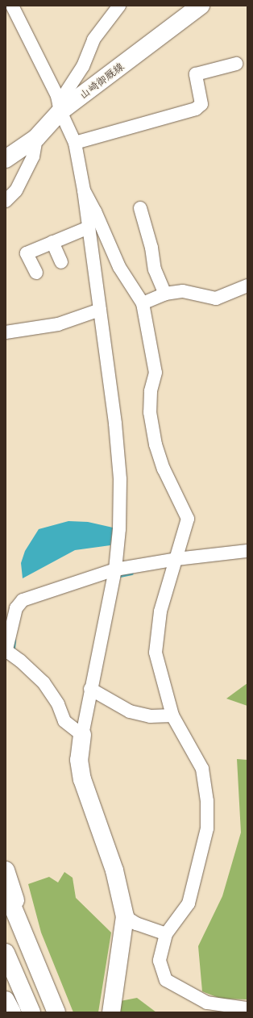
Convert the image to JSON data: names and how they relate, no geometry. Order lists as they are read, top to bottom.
{
  "streets": {
    "main road": ["山崎御厩線"]
  }
}
